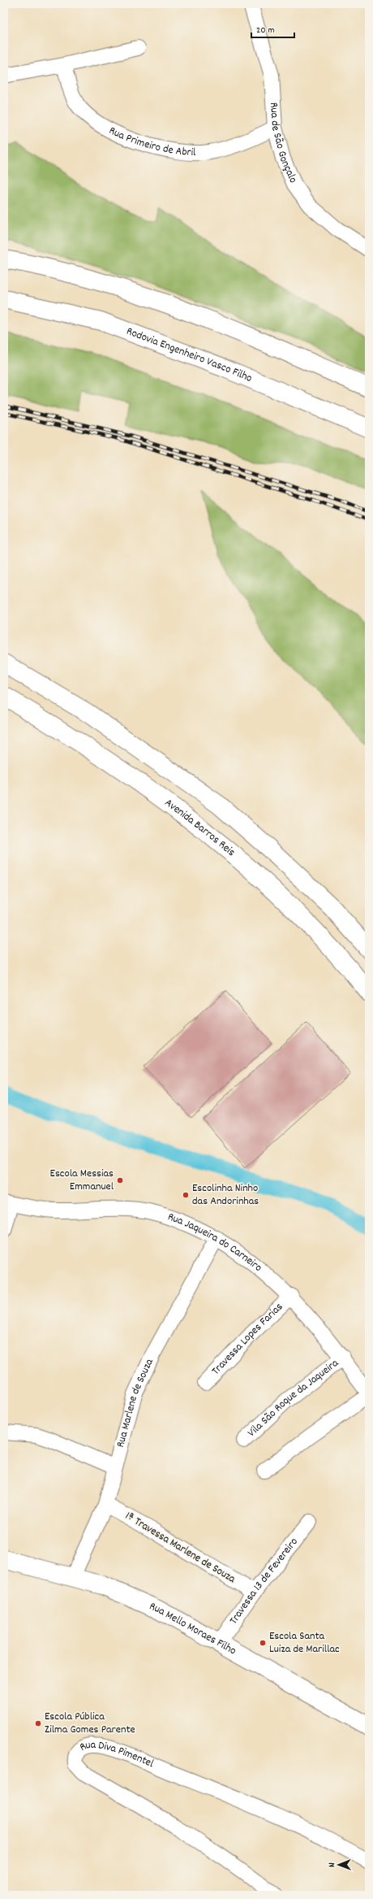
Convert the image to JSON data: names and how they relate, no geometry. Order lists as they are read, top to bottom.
{
  "streets": {
    "main road": ["Rodovia Engenheiro Vasco Filho", "Avenida Barros Reis", "Rua Mello Moraes Filho"],
    "street": [
      "Rua Primeiro de Abril",
      "Rua de São Gonçalo",
      "Rua Jaqueira do Carneiro",
      "Travessa Lopes Farias",
      "Vila São Roque da Jaqueira",
      "Rua Marlene de Souza",
      "1ª Travessa Marlene de Souza",
      "Travessa 13 de Fevereiro",
      "Rua Diva Pimentel"
    ]
  },
  "crossings": [
    ["Rua Primeiro de Abril", "Rua de São Gonçalo"],
    ["Rua Jaqueira do Carneiro", "Travessa Lopes Farias"],
    ["Rua Jaqueira do Carneiro", "Vila São Roque da Jaqueira"],
    ["Rua Jaqueira do Carneiro", "Rua Marlene de Souza"],
    ["Rua Marlene de Souza", "1ª Travessa Marlene de Souza"],
    ["Rua Marlene de Souza", "Rua Mello Moraes Filho"],
    ["1ª Travessa Marlene de Souza", "Travessa 13 de Fevereiro"],
    ["Travessa 13 de Fevereiro", "Rua Mello Moraes Filho"]
  ],
  "places": [
    "Escola Messias Emmanuel",
    "Escolinha Ninho das Andorinhas",
    "Escola Santa Luiza de Marillac",
    "Escola Pública Zilma Gomes Parente"
  ],
  "scale_bar": "20 m",
  "north": "left"
}
